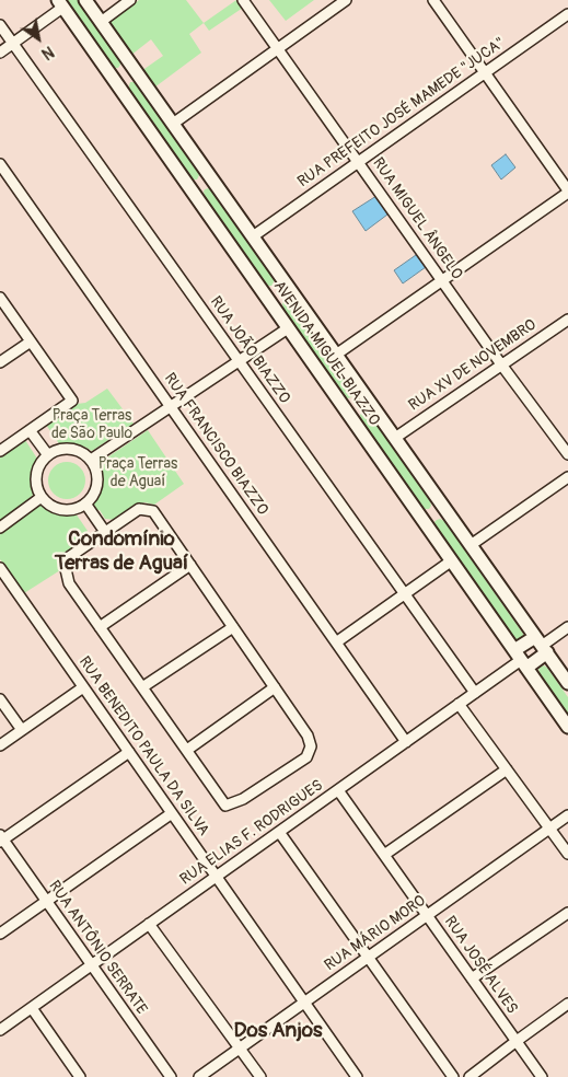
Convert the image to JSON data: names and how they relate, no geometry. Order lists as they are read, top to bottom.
{
  "streets": {
    "street": [
      "RUA PREFEITO JOSÉ MAMEDE \"JUCA\"",
      "RUA MIGUEL ÂNGELO",
      "RUA JOÃO BIAZZO",
      "AVENIDA MIGUEL BIAZZO",
      "RUA XV DE NOVEMBRO",
      "RUA FRANCISCO BIAZZO",
      "RUA BENEDITO PAULA DA SILVA",
      "RUA ELIAS F. RODRIGUES",
      "RUA MÁRIO MORO",
      "RUA ANTÔNIO SERRATE",
      "RUA JOSÉ ALVES"
    ]
  },
  "crossings": [
    ["RUA PREFEITO JOSÉ MAMEDE \"JUCA\"", "RUA MIGUEL ÂNGELO"],
    ["RUA PREFEITO JOSÉ MAMEDE \"JUCA\"", "AVENIDA MIGUEL BIAZZO"],
    ["RUA MIGUEL ÂNGELO", "RUA XV DE NOVEMBRO"],
    ["RUA JOÃO BIAZZO", "RUA ELIAS F. RODRIGUES"],
    ["AVENIDA MIGUEL BIAZZO", "RUA XV DE NOVEMBRO"],
    ["AVENIDA MIGUEL BIAZZO", "RUA ELIAS F. RODRIGUES"],
    ["RUA FRANCISCO BIAZZO", "RUA ELIAS F. RODRIGUES"],
    ["RUA BENEDITO PAULA DA SILVA", "RUA ELIAS F. RODRIGUES"],
    ["RUA BENEDITO PAULA DA SILVA", "RUA MÁRIO MORO"],
    ["RUA ELIAS F. RODRIGUES", "RUA ANTÔNIO SERRATE"],
    ["RUA ELIAS F. RODRIGUES", "RUA JOSÉ ALVES"],
    ["RUA MÁRIO MORO", "RUA JOSÉ ALVES"]
  ],
  "districts": ["Condomínio Terras de Aguaí", "Dos Anjos"],
  "parks": ["Praça Terras de São Paulo", "Praça Terras de Aguaí"],
  "north": "bottom right"
}
